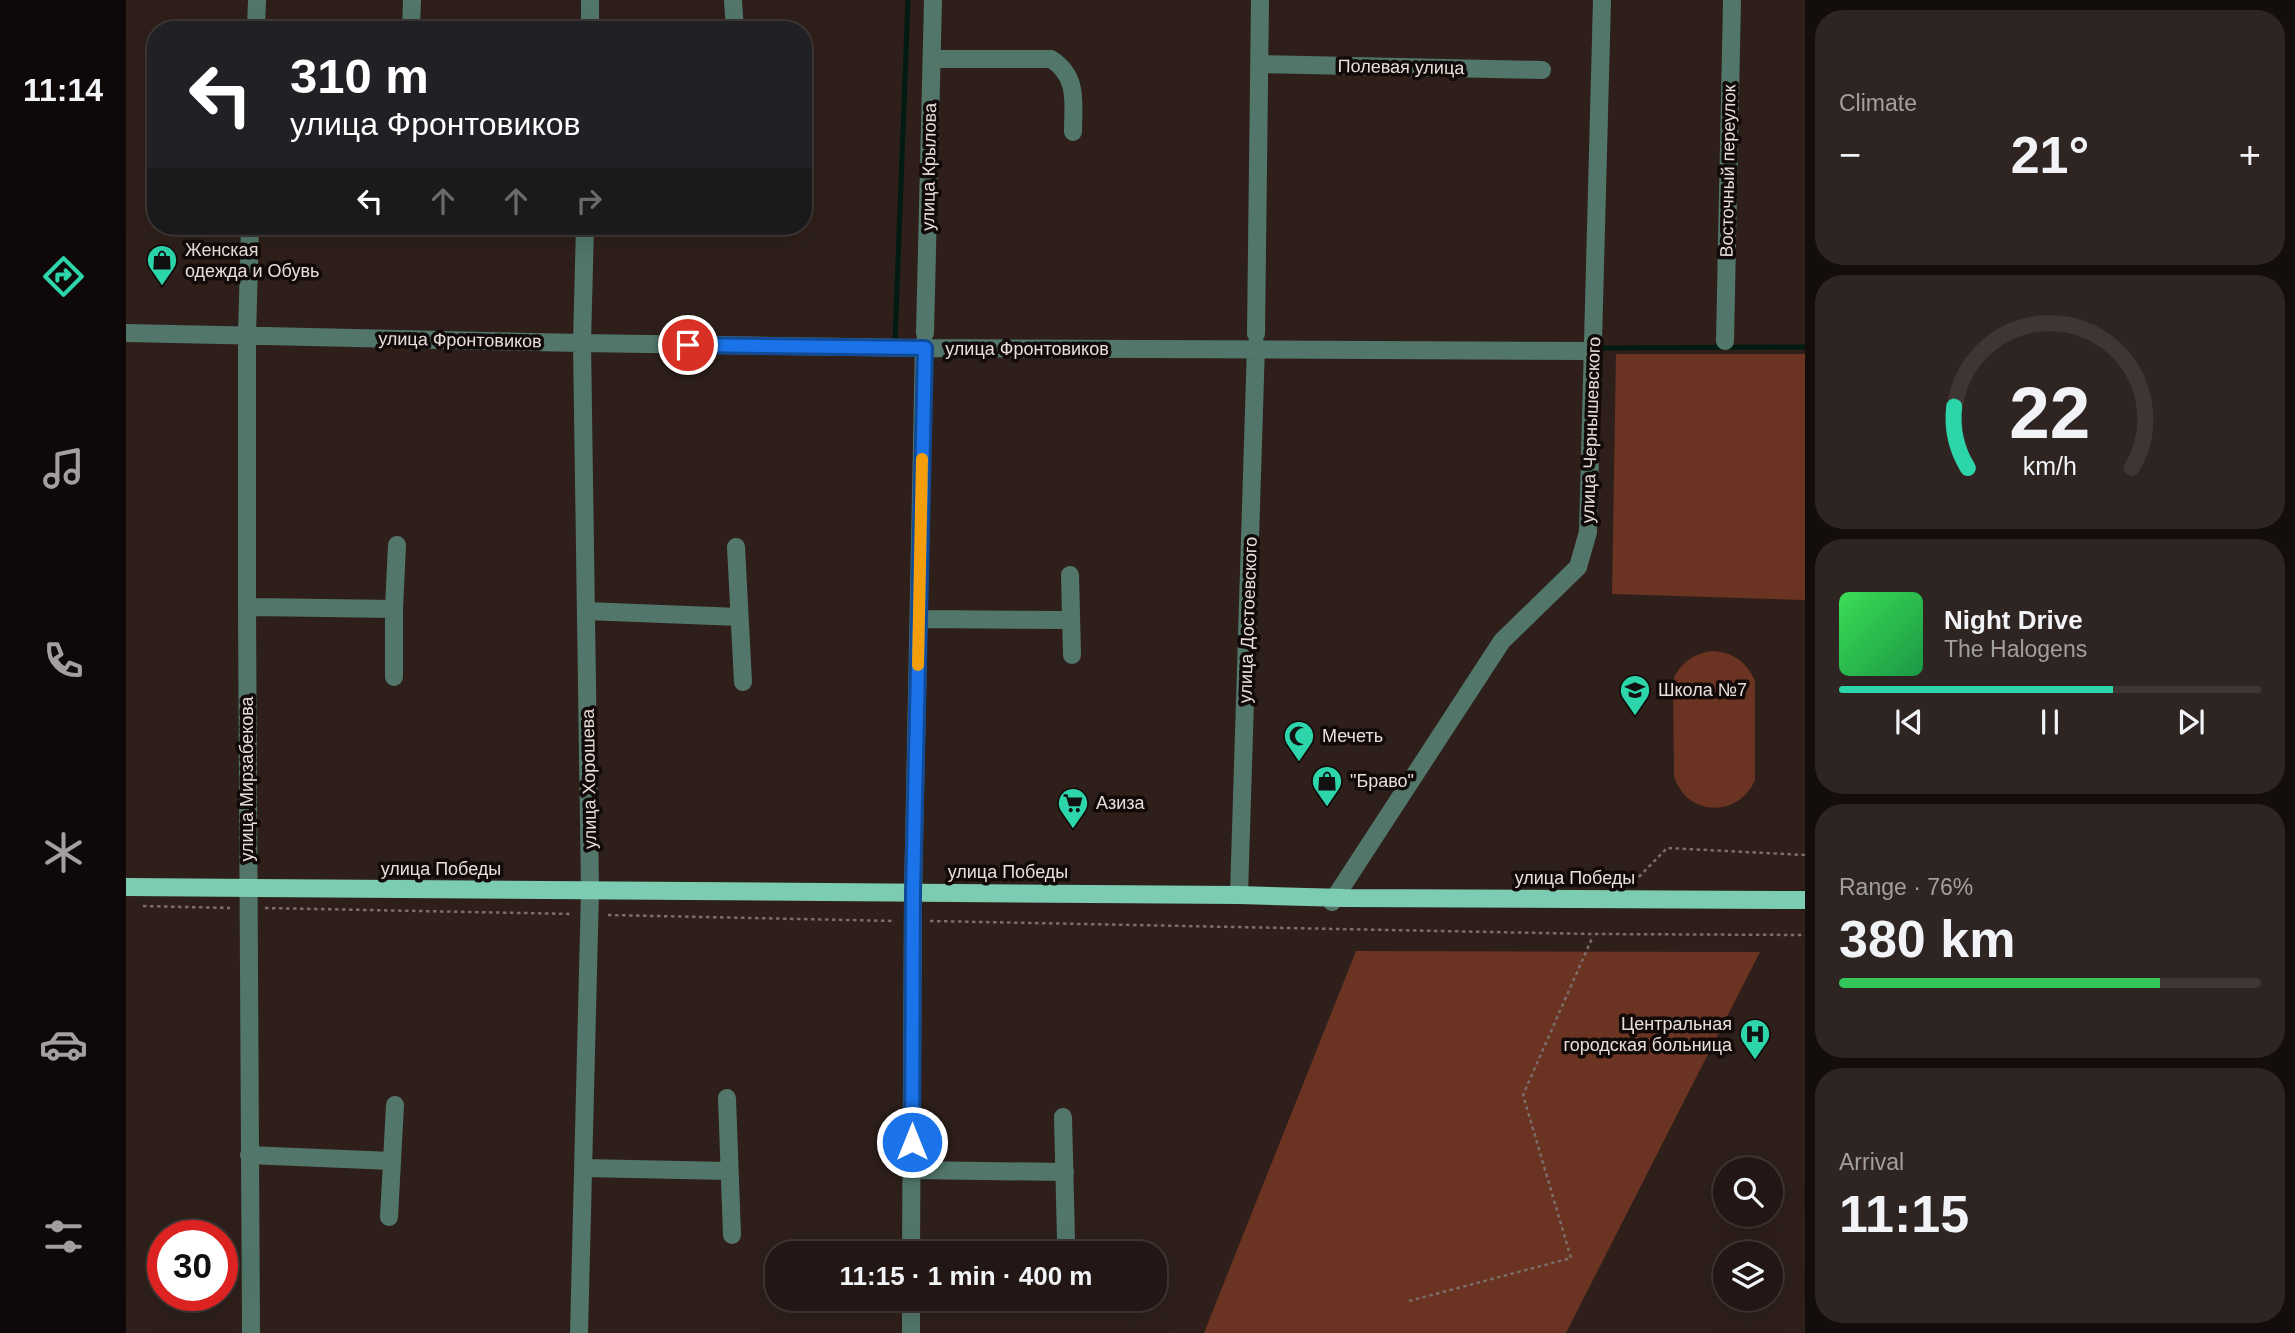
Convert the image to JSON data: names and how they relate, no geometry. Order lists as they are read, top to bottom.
{
  "streets": {
    "main road": ["улица Победы"],
    "street": [
      "Полевая улица",
      "улица Крылова",
      "Восточный переулок",
      "улица Фронтовиков",
      "улица Чернышевского",
      "улица Достоевского",
      "улица Мирзабекова",
      "улица Хорошева"
    ]
  },
  "crossings": [
    ["Полевая улица", "улица Достоевского"],
    ["улица Крылова", "улица Фронтовиков"],
    ["улица Крылова", "улица Победы"],
    ["улица Фронтовиков", "улица Чернышевского"],
    ["улица Фронтовиков", "улица Достоевского"],
    ["улица Фронтовиков", "улица Мирзабекова"],
    ["улица Фронтовиков", "улица Хорошева"],
    ["улица Чернышевского", "улица Победы"],
    ["улица Достоевского", "улица Победы"],
    ["улица Мирзабекова", "улица Победы"],
    ["улица Хорошева", "улица Победы"]
  ],
  "places": {
    "shop": ["Женская одежда и Обувь", "\"Браво\""],
    "school or university": ["Школа №7"],
    "mosque": ["Мечеть"],
    "supermarket": ["Азиза"],
    "hospital": ["Центральная городская больница"]
  },
  "page": {
    "tabs": "11:14",
    "tile": [
      "Climate",
      ["Range · 76%", "380 km"],
      ["Arrival", "11:15"]
    ],
    "turn": ["310 m", "улица Фронтовиков"],
    "heat": ["−", "21°", "+"],
    "song": ["Night Drive", "The Halogens"],
    "limit": "30",
    "trip": "11:15 · 1 min · 400 m",
    "gauge": ["22", "km/h"]
  }
}
